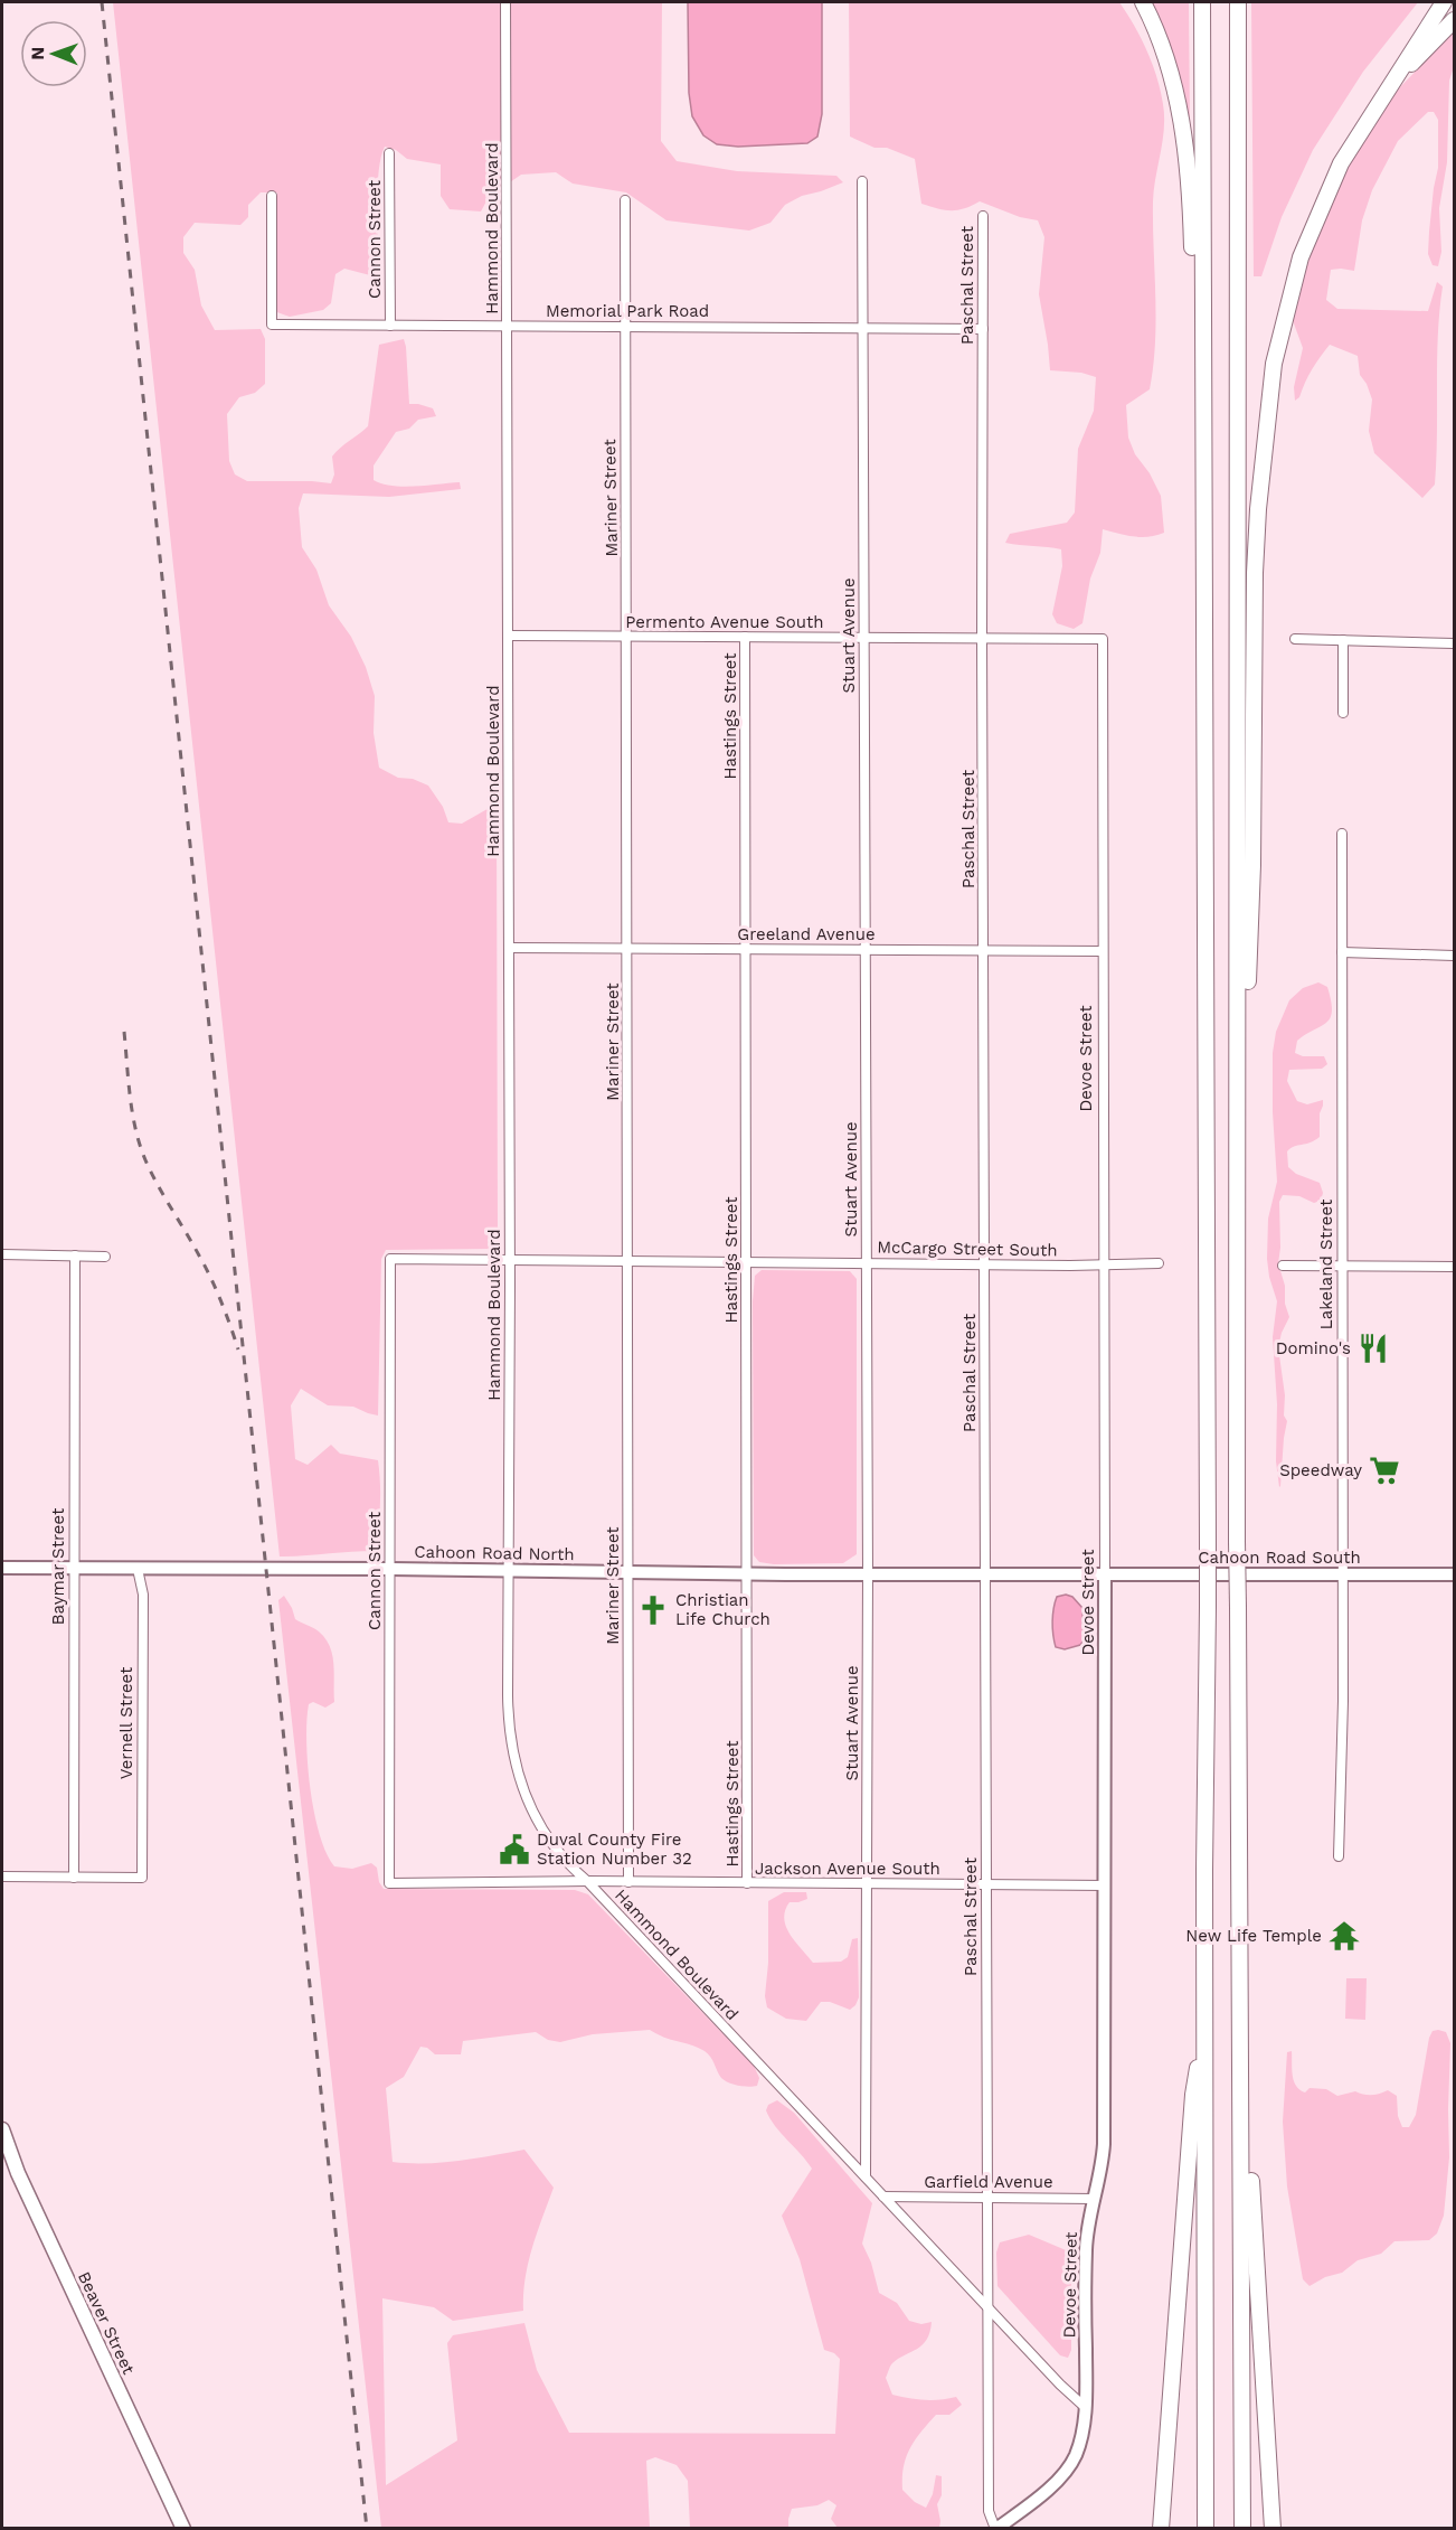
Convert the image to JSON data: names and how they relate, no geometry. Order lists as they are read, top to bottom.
{
  "streets": {
    "main road": [
      "Devoe Street",
      "Cahoon Road North",
      "Cahoon Road South",
      "Beaver Street"
    ],
    "street": [
      "Hammond Boulevard",
      "Cannon Street",
      "Paschal Street",
      "Memorial Park Road",
      "Mariner Street",
      "Permento Avenue South",
      "Stuart Avenue",
      "Hastings Street",
      "Greeland Avenue",
      "McCargo Street South",
      "Lakeland Street",
      "Baymar Street",
      "Vernell Street",
      "Jackson Avenue South",
      "Garfield Avenue"
    ]
  },
  "crossings": [
    ["Hammond Boulevard", "Paschal Street"],
    ["Hammond Boulevard", "Memorial Park Road"],
    ["Hammond Boulevard", "Permento Avenue South"],
    ["Hammond Boulevard", "Stuart Avenue"],
    ["Hammond Boulevard", "Greeland Avenue"],
    ["Hammond Boulevard", "Devoe Street"],
    ["Hammond Boulevard", "McCargo Street South"],
    ["Hammond Boulevard", "Cahoon Road North"],
    ["Hammond Boulevard", "Jackson Avenue South"],
    ["Hammond Boulevard", "Garfield Avenue"],
    ["Cannon Street", "Memorial Park Road"],
    ["Cannon Street", "McCargo Street South"],
    ["Cannon Street", "Cahoon Road North"],
    ["Cannon Street", "Jackson Avenue South"],
    ["Paschal Street", "Memorial Park Road"],
    ["Paschal Street", "Permento Avenue South"],
    ["Paschal Street", "Greeland Avenue"],
    ["Paschal Street", "Devoe Street"],
    ["Paschal Street", "McCargo Street South"],
    ["Paschal Street", "Cahoon Road North"],
    ["Paschal Street", "Jackson Avenue South"],
    ["Paschal Street", "Garfield Avenue"],
    ["Memorial Park Road", "Mariner Street"],
    ["Memorial Park Road", "Stuart Avenue"],
    ["Mariner Street", "Permento Avenue South"],
    ["Mariner Street", "Greeland Avenue"],
    ["Mariner Street", "McCargo Street South"],
    ["Mariner Street", "Cahoon Road North"],
    ["Mariner Street", "Jackson Avenue South"],
    ["Permento Avenue South", "Stuart Avenue"],
    ["Permento Avenue South", "Hastings Street"],
    ["Permento Avenue South", "Devoe Street"],
    ["Stuart Avenue", "Greeland Avenue"],
    ["Stuart Avenue", "McCargo Street South"],
    ["Stuart Avenue", "Cahoon Road North"],
    ["Stuart Avenue", "Jackson Avenue South"],
    ["Hastings Street", "Greeland Avenue"],
    ["Hastings Street", "McCargo Street South"],
    ["Hastings Street", "Cahoon Road North"],
    ["Hastings Street", "Jackson Avenue South"],
    ["Greeland Avenue", "Devoe Street"],
    ["Devoe Street", "McCargo Street South"],
    ["Devoe Street", "Cahoon Road South"],
    ["Devoe Street", "Jackson Avenue South"],
    ["Devoe Street", "Garfield Avenue"],
    ["Lakeland Street", "Cahoon Road South"],
    ["Cahoon Road North", "Baymar Street"],
    ["Cahoon Road North", "Vernell Street"],
    ["Baymar Street", "Vernell Street"]
  ],
  "places": {
    "restaurant": ["Domino's"],
    "supermarket": ["Speedway"],
    "church": ["Christian Life Church"],
    "public building": ["Duval County Fire Station Number 32"],
    "temple": ["New Life Temple"]
  },
  "north": "left"
}
